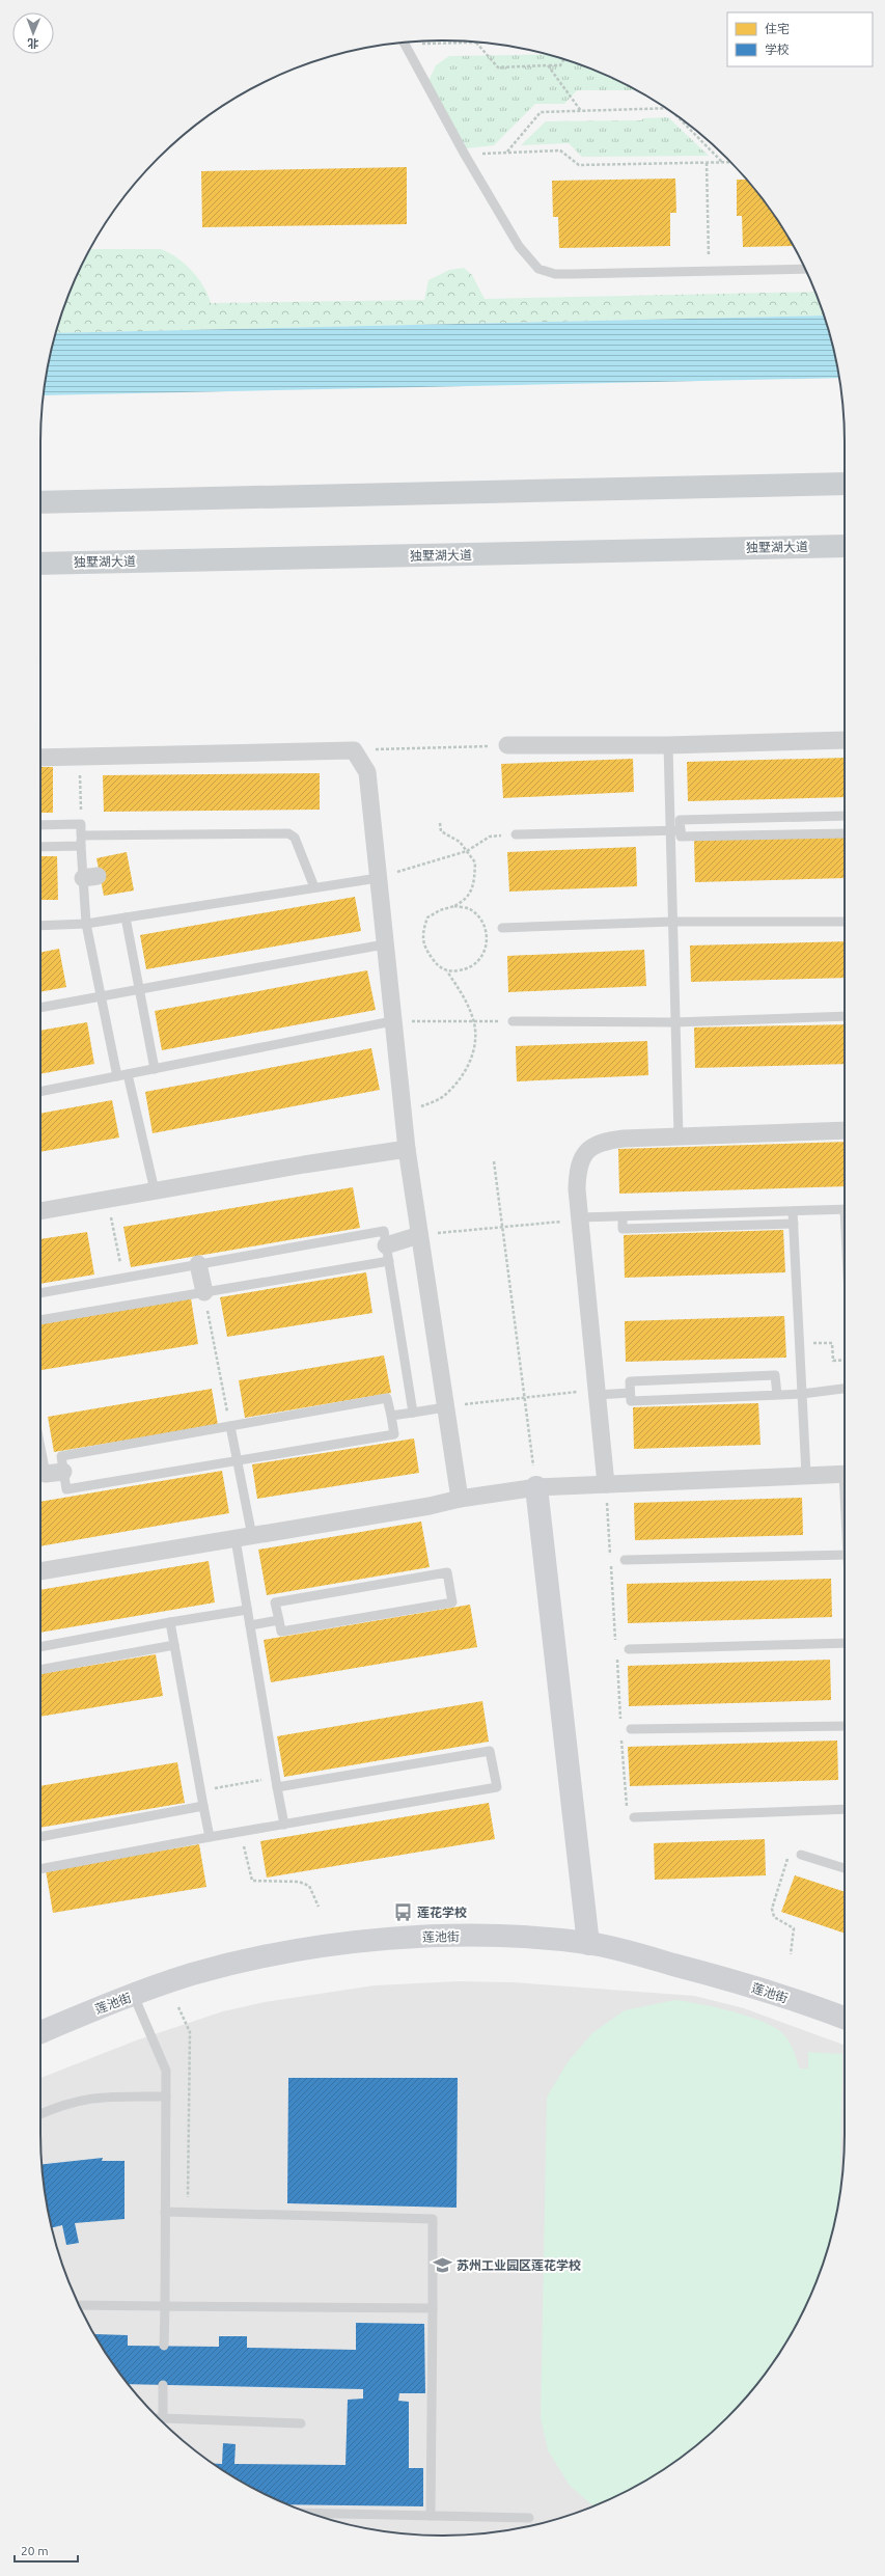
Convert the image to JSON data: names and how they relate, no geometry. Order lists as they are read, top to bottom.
{
  "streets": {
    "main road": ["独墅湖大道", "莲池街"]
  },
  "places": {
    "bus stop": ["莲花学校"],
    "school or university": ["苏州工业园区莲花学校"]
  },
  "legend": ["住宅", "学校"],
  "scale_bar": "20 m",
  "north": "bottom"
}
